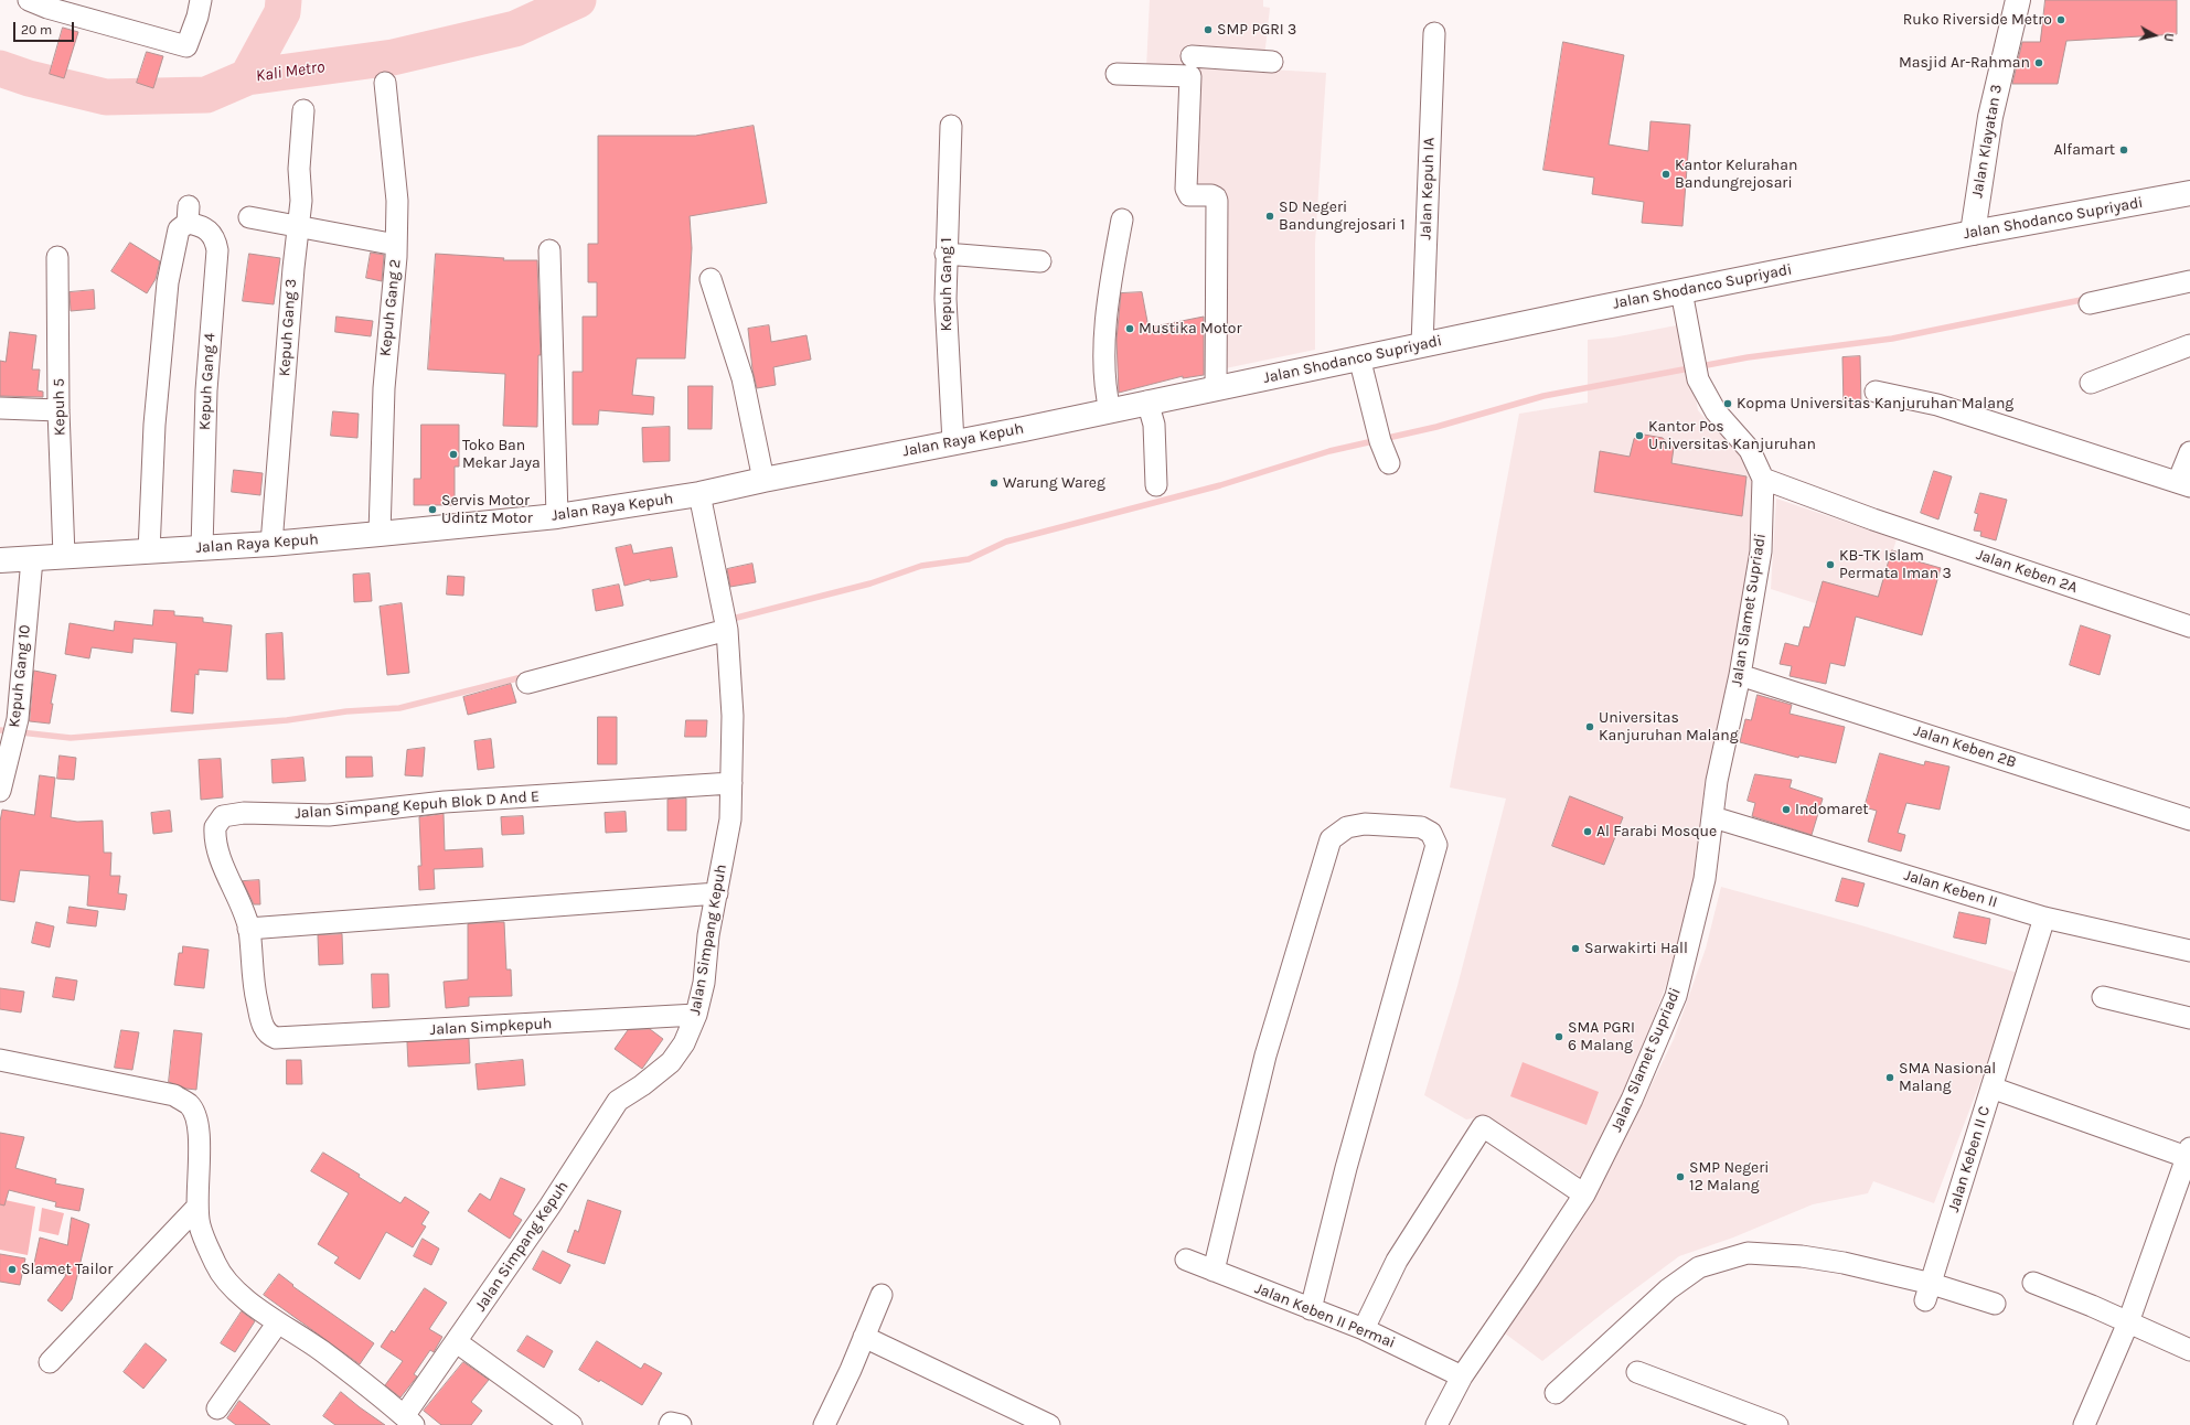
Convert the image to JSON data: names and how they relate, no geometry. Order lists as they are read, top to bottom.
{
  "streets": {
    "main road": ["Jalan Klayatan 3", "Jalan Shodanco Supriyadi", "Jalan Raya Kepuh"],
    "street": [
      "Jalan Kepuh IA",
      "Kepuh Gang 1",
      "Kepuh Gang 2",
      "Kepuh Gang 3",
      "Kepuh Gang 4",
      "Kepuh 5",
      "Jalan Keben 2A",
      "Jalan Slamet Supriadi",
      "Kepuh Gang 10",
      "Jalan Keben 2B",
      "Jalan Simpang Kepuh Blok D And E",
      "Jalan Keben II",
      "Jalan Simpang Kepuh",
      "Jalan Simpkepuh",
      "Jalan Keben II C",
      "Jalan Keben II Permai"
    ]
  },
  "crossings": [
    ["Jalan Klayatan 3", "Jalan Shodanco Supriyadi"],
    ["Jalan Kepuh IA", "Jalan Shodanco Supriyadi"],
    ["Jalan Shodanco Supriyadi", "Jalan Raya Kepuh"],
    ["Jalan Shodanco Supriyadi", "Jalan Slamet Supriadi"],
    ["Kepuh Gang 1", "Jalan Raya Kepuh"],
    ["Kepuh Gang 2", "Jalan Raya Kepuh"],
    ["Kepuh Gang 3", "Jalan Raya Kepuh"],
    ["Kepuh Gang 4", "Jalan Raya Kepuh"],
    ["Kepuh 5", "Jalan Raya Kepuh"],
    ["Jalan Raya Kepuh", "Kepuh Gang 10"],
    ["Jalan Raya Kepuh", "Jalan Simpang Kepuh"],
    ["Jalan Keben 2A", "Jalan Slamet Supriadi"],
    ["Jalan Slamet Supriadi", "Jalan Keben 2B"],
    ["Jalan Slamet Supriadi", "Jalan Keben II"],
    ["Jalan Slamet Supriadi", "Jalan Keben II Permai"],
    ["Jalan Simpang Kepuh Blok D And E", "Jalan Simpang Kepuh"],
    ["Jalan Simpang Kepuh Blok D And E", "Jalan Simpkepuh"],
    ["Jalan Keben II", "Jalan Keben II C"],
    ["Jalan Simpang Kepuh", "Jalan Simpkepuh"]
  ],
  "water": ["Kali Metro"],
  "places": [
    "Ruko Riverside Metro",
    "SMP PGRI 3",
    "Masjid Ar-Rahman",
    "Alfamart",
    "Kantor Kelurahan Bandungrejosari",
    "SD Negeri Bandungrejosari 1",
    "Mustika Motor",
    "Kopma Universitas Kanjuruhan Malang",
    "Kantor Pos Universitas Kanjuruhan",
    "Toko Ban Mekar Jaya",
    "Warung Wareg",
    "Servis Motor Udintz Motor",
    "KB-TK Islam Permata Iman 3",
    "Universitas Kanjuruhan Malang",
    "Indomaret",
    "Al Farabi Mosque",
    "Sarwakirti Hall",
    "SMA PGRI 6 Malang",
    "SMA Nasional Malang",
    "SMP Negeri 12 Malang",
    "Slamet Tailor"
  ],
  "scale_bar": "20 m",
  "north": "right"
}
